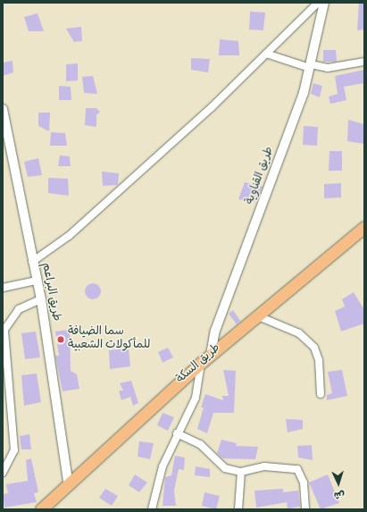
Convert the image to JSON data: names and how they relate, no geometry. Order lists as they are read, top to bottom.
{
  "streets": {
    "main road": ["طريق السكة"],
    "street": ["طريق القناوية", "طريق البراعم"]
  },
  "crossings": [
    ["طريق القناوية", "طريق السكة"],
    ["طريق البراعم", "طريق السكة"]
  ],
  "places": ["سما الضيافة للمأكولات الشعبية"],
  "north": "bottom"
}
